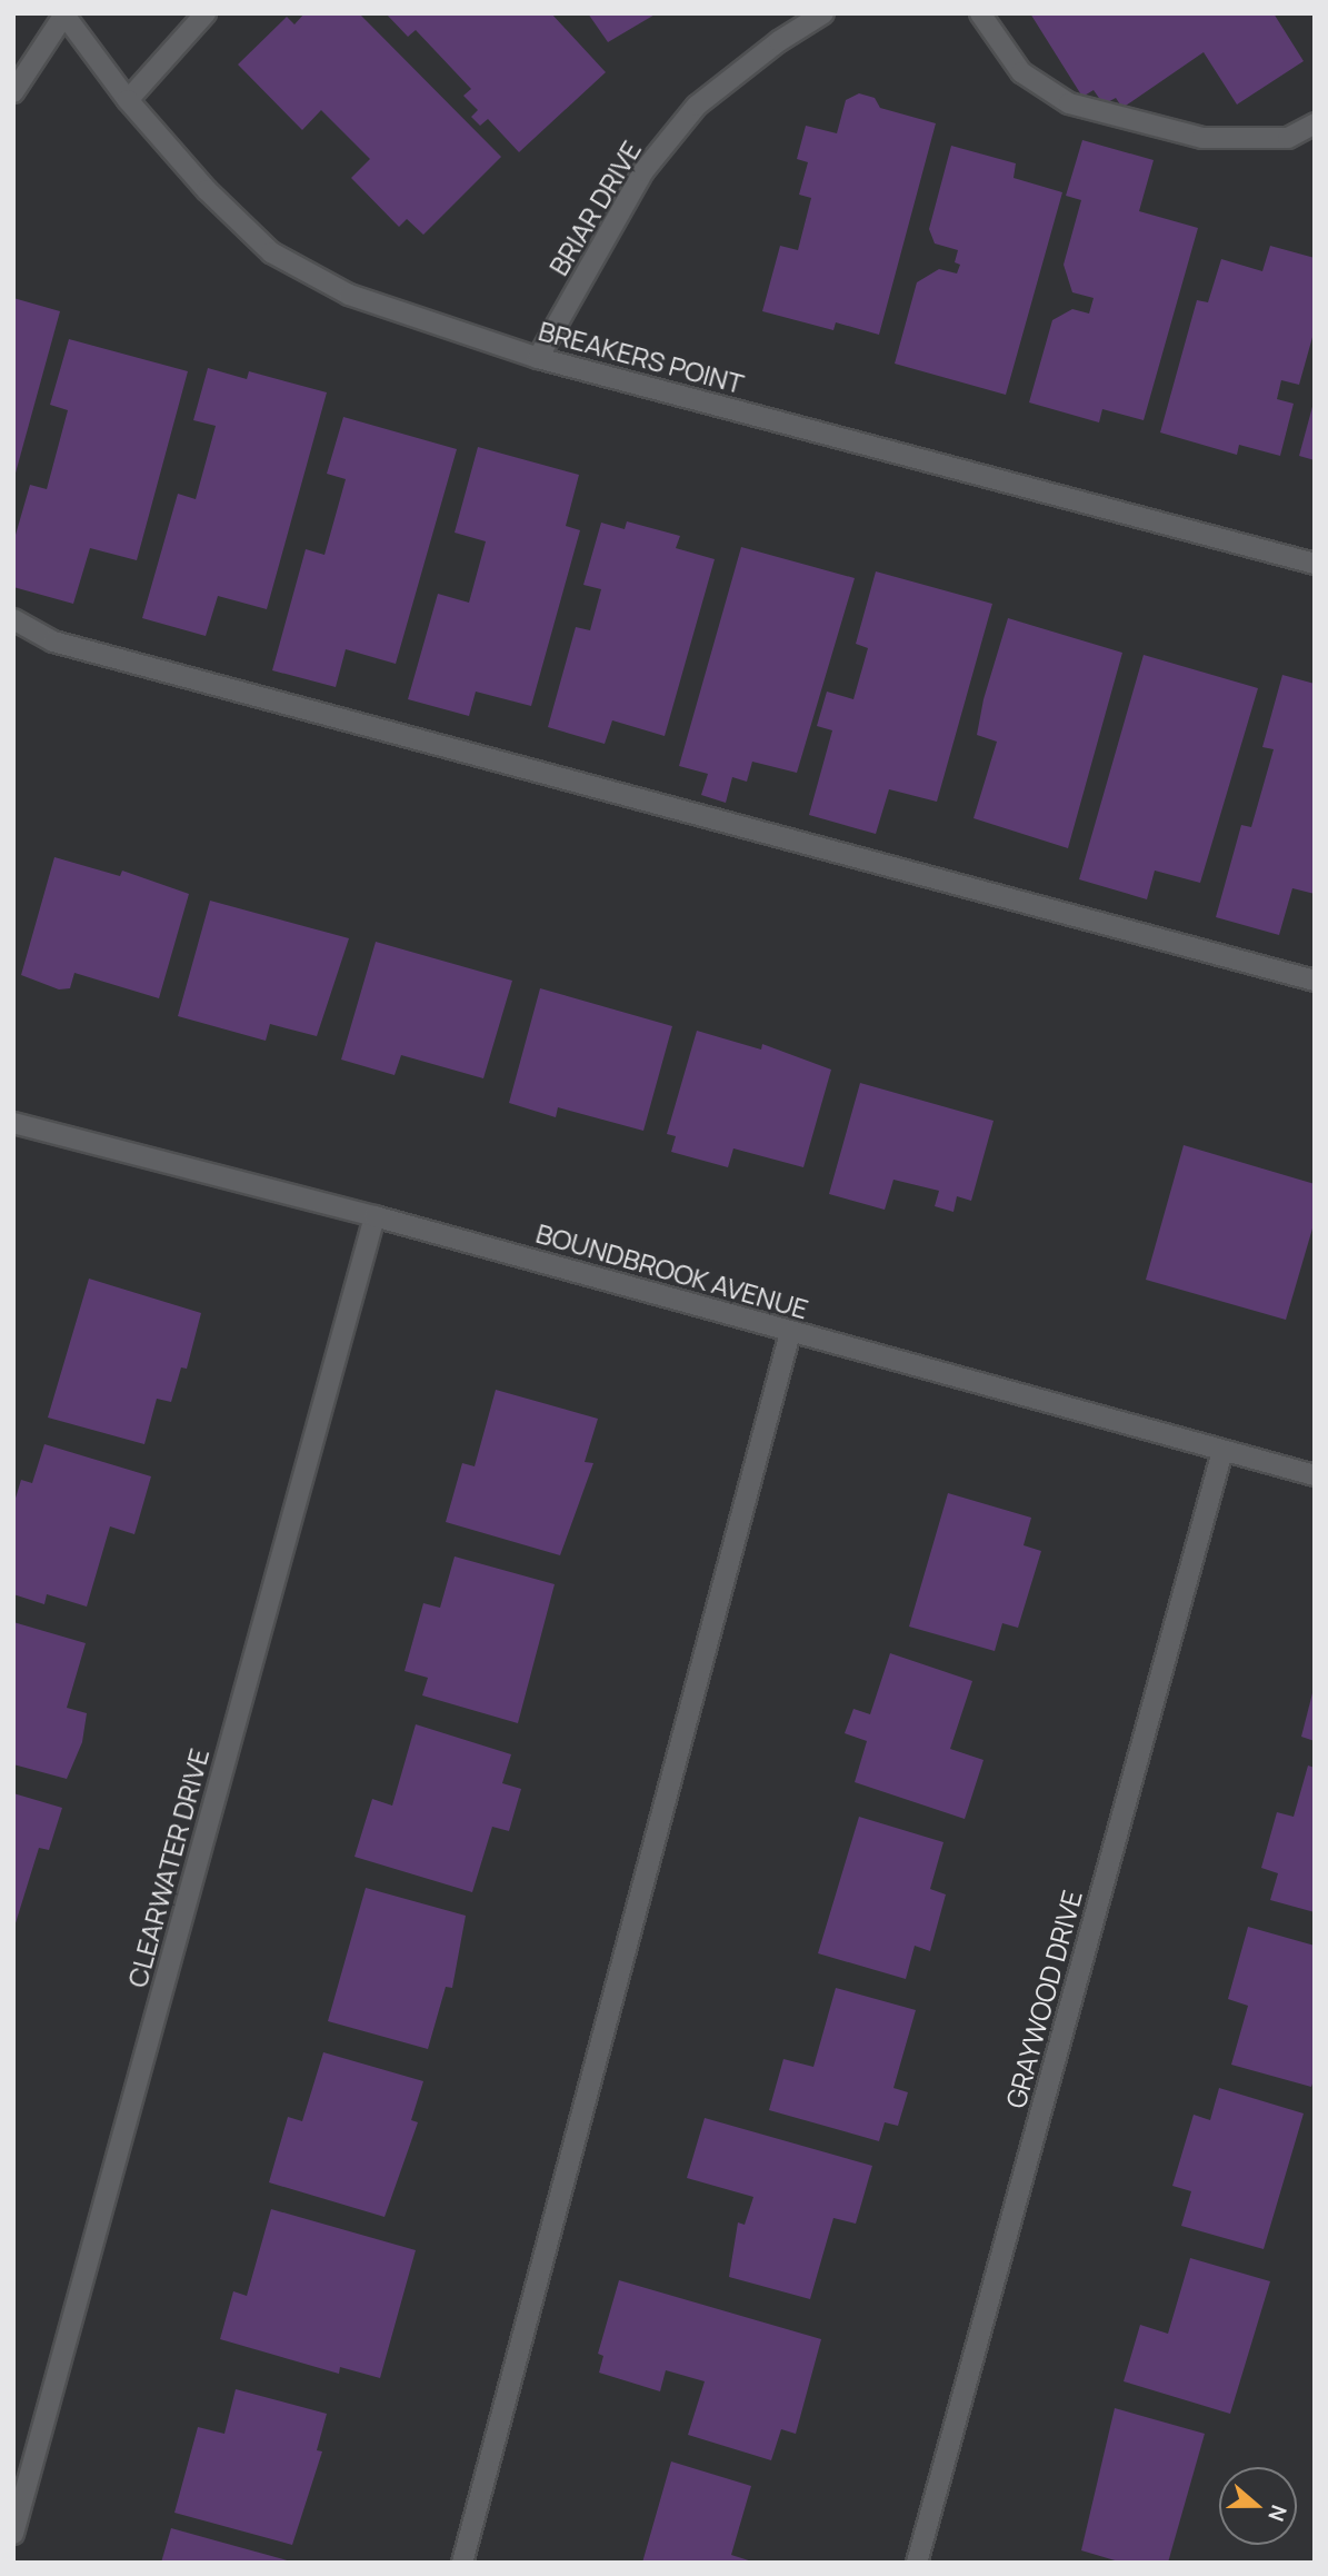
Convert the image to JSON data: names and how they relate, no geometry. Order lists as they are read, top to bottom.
{
  "streets": {
    "street": [
      "BRIAR DRIVE",
      "BREAKERS POINT",
      "BOUNDBROOK AVENUE",
      "CLEARWATER DRIVE",
      "GRAYWOOD DRIVE"
    ]
  },
  "crossings": [
    ["BRIAR DRIVE", "BREAKERS POINT"],
    ["BOUNDBROOK AVENUE", "CLEARWATER DRIVE"],
    ["BOUNDBROOK AVENUE", "GRAYWOOD DRIVE"]
  ],
  "north": "right"
}
